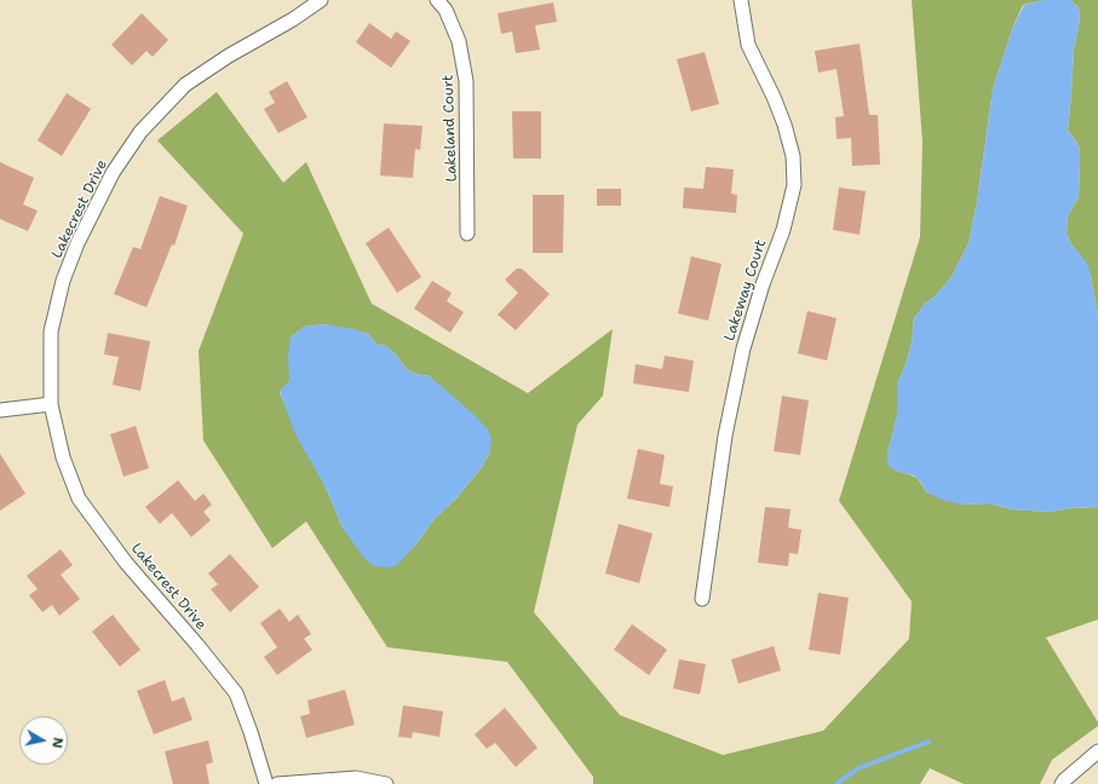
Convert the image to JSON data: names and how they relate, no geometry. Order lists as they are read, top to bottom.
{
  "streets": {
    "street": ["Lakeland Court", "Lakecrest Drive", "Lakeway Court"]
  },
  "north": "right"
}
